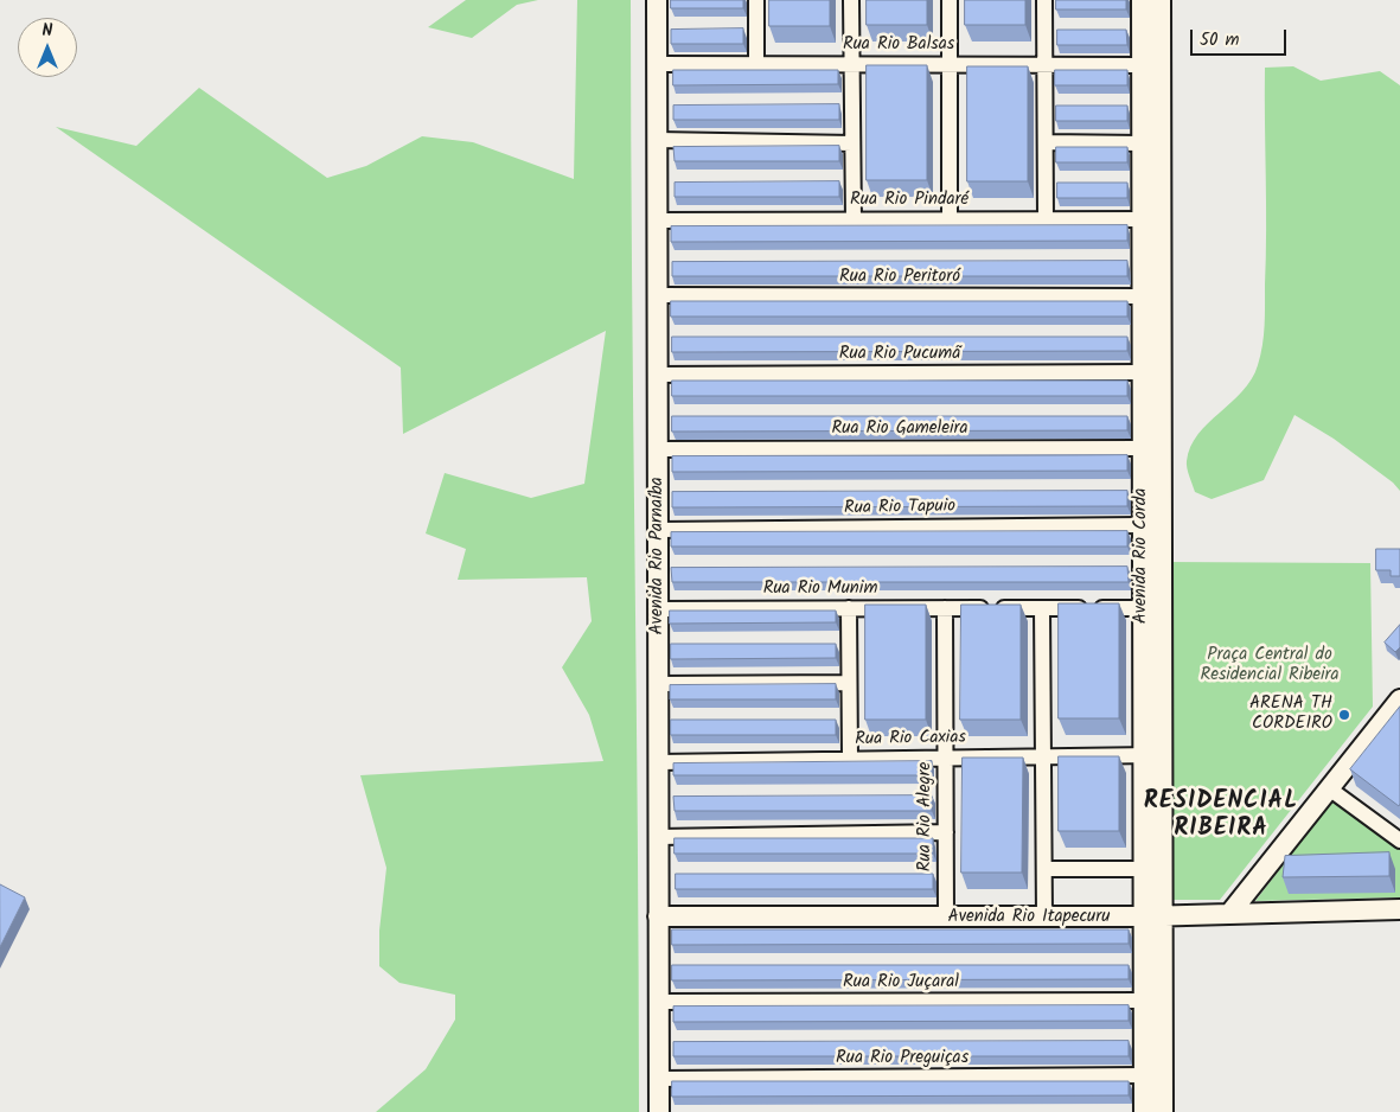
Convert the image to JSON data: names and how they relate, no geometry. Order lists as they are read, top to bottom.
{
  "streets": {
    "street": [
      "Rua Rio Balsas",
      "Rua Rio Pindaré",
      "Rua Rio Peritoró",
      "Rua Rio Pucumã",
      "Rua Rio Gameleira",
      "Rua Rio Tapuio",
      "Avenida Rio Parnaíba",
      "Avenida Rio Corda",
      "Rua Rio Munim",
      "Rua Rio Caxias",
      "Rua Rio Alegre",
      "Avenida Rio Itapecuru",
      "Rua Rio Juçaral",
      "Rua Rio Preguiças"
    ]
  },
  "crossings": [
    ["Rua Rio Balsas", "Avenida Rio Parnaíba"],
    ["Rua Rio Balsas", "Avenida Rio Corda"],
    ["Rua Rio Pindaré", "Avenida Rio Parnaíba"],
    ["Rua Rio Pindaré", "Avenida Rio Corda"],
    ["Rua Rio Peritoró", "Avenida Rio Parnaíba"],
    ["Rua Rio Peritoró", "Avenida Rio Corda"],
    ["Rua Rio Pucumã", "Avenida Rio Parnaíba"],
    ["Rua Rio Pucumã", "Avenida Rio Corda"],
    ["Rua Rio Gameleira", "Avenida Rio Parnaíba"],
    ["Rua Rio Gameleira", "Avenida Rio Corda"],
    ["Rua Rio Tapuio", "Avenida Rio Parnaíba"],
    ["Rua Rio Tapuio", "Avenida Rio Corda"],
    ["Avenida Rio Parnaíba", "Rua Rio Munim"],
    ["Avenida Rio Parnaíba", "Rua Rio Caxias"],
    ["Avenida Rio Parnaíba", "Avenida Rio Itapecuru"],
    ["Avenida Rio Parnaíba", "Rua Rio Juçaral"],
    ["Avenida Rio Parnaíba", "Rua Rio Preguiças"],
    ["Avenida Rio Corda", "Rua Rio Munim"],
    ["Avenida Rio Corda", "Rua Rio Caxias"],
    ["Avenida Rio Corda", "Avenida Rio Itapecuru"],
    ["Avenida Rio Corda", "Rua Rio Juçaral"],
    ["Avenida Rio Corda", "Rua Rio Preguiças"],
    ["Rua Rio Munim", "Rua Rio Alegre"],
    ["Rua Rio Caxias", "Rua Rio Alegre"],
    ["Rua Rio Alegre", "Avenida Rio Itapecuru"]
  ],
  "districts": ["RESIDENCIAL RIBEIRA"],
  "parks": ["Praça Central do Residencial Ribeira"],
  "places": ["ARENA TH CORDEIRO"],
  "scale_bar": "50 m",
  "north": "top"
}
